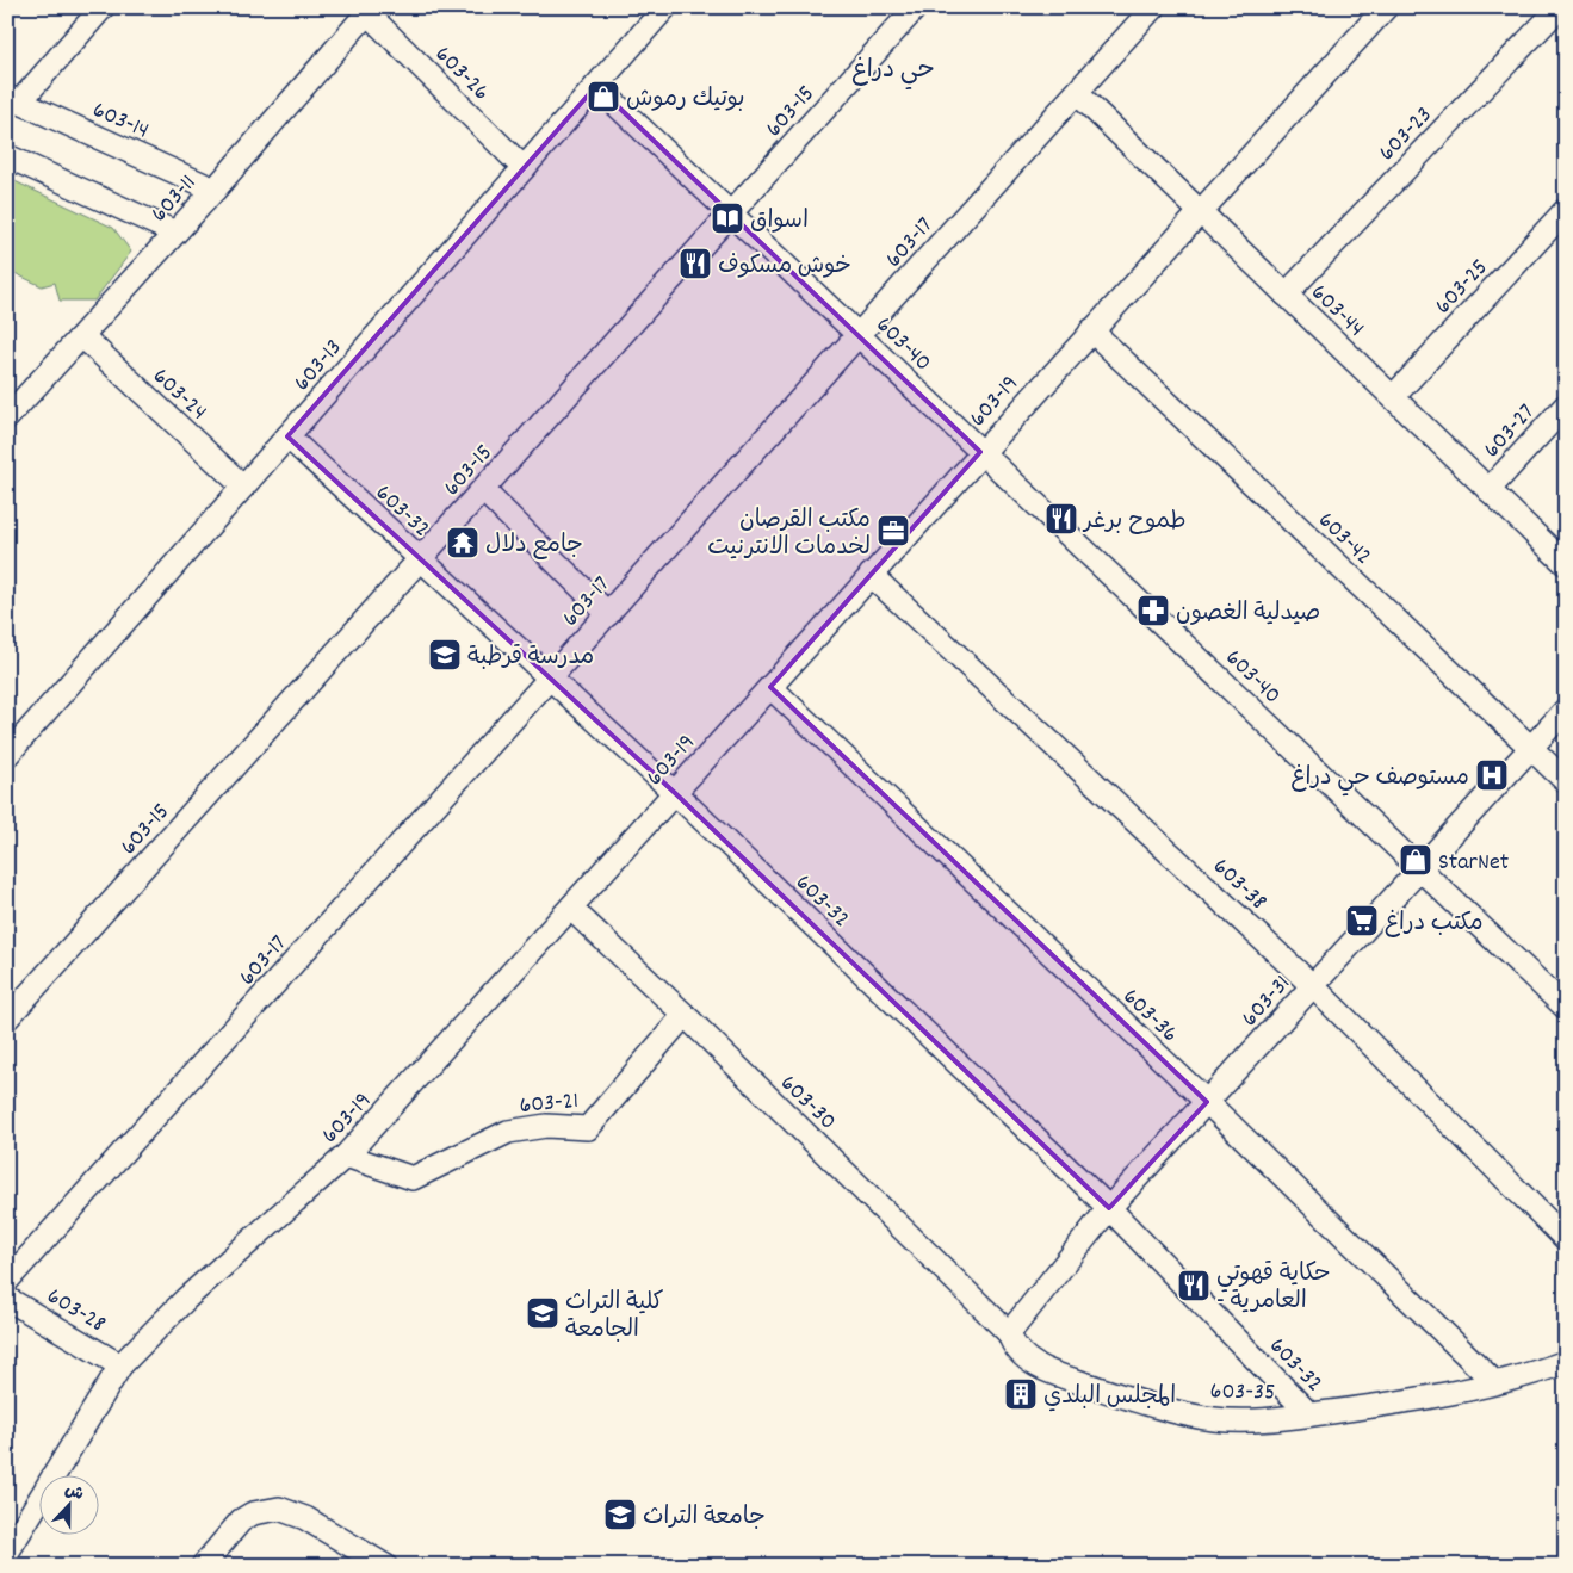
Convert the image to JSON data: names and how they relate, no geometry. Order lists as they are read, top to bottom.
{
  "streets": {
    "street": [
      "603-26",
      "603-15",
      "603-14",
      "603-23",
      "603-11",
      "603-17",
      "603-25",
      "603-44",
      "603-40",
      "603-13",
      "603-24",
      "603-19",
      "603-27",
      "603-32",
      "603-42",
      "603-38",
      "603-31",
      "603-36",
      "603-21",
      "603-30",
      "603-28",
      "603-35"
    ]
  },
  "crossings": [
    ["603-26", "603-11"],
    ["603-26", "603-13"],
    ["603-15", "603-40"],
    ["603-15", "603-32"],
    ["603-14", "603-11"],
    ["603-23", "603-44"],
    ["603-11", "603-24"],
    ["603-17", "603-44"],
    ["603-17", "603-40"],
    ["603-17", "603-32"],
    ["603-25", "603-44"],
    ["603-44", "603-19"],
    ["603-44", "603-27"],
    ["603-40", "603-13"],
    ["603-40", "603-19"],
    ["603-40", "603-31"],
    ["603-13", "603-24"],
    ["603-13", "603-32"],
    ["603-19", "603-32"],
    ["603-19", "603-42"],
    ["603-19", "603-38"],
    ["603-19", "603-36"],
    ["603-19", "603-21"],
    ["603-19", "603-30"],
    ["603-19", "603-28"],
    ["603-32", "603-31"],
    ["603-32", "603-35"],
    ["603-42", "603-31"],
    ["603-38", "603-31"],
    ["603-31", "603-36"],
    ["603-31", "603-30"],
    ["603-31", "603-35"],
    ["603-36", "603-35"],
    ["603-21", "603-30"],
    ["603-30", "603-35"]
  ],
  "districts": ["حي دراغ"],
  "places": {
    "shop": ["بوتيك رموش", "StarNet"],
    "library": ["اسواق"],
    "restaurant": ["خوش مسكوف", "طموح برغر", "حكاية قهوتي - العامرية"],
    "office": ["مكتب القرصان لخدمات الانترنيت"],
    "temple": ["جامع دلال"],
    "pharmacy": ["صيدلية الغصون"],
    "school or university": ["مدرسة قرطبة", "كلية التراث الجامعة", "جامعة التراث"],
    "hospital": ["مستوصف حي دراغ"],
    "supermarket": ["مكتب دراغ"],
    "building": ["المجلس البلدي"]
  },
  "north": "top"
}
